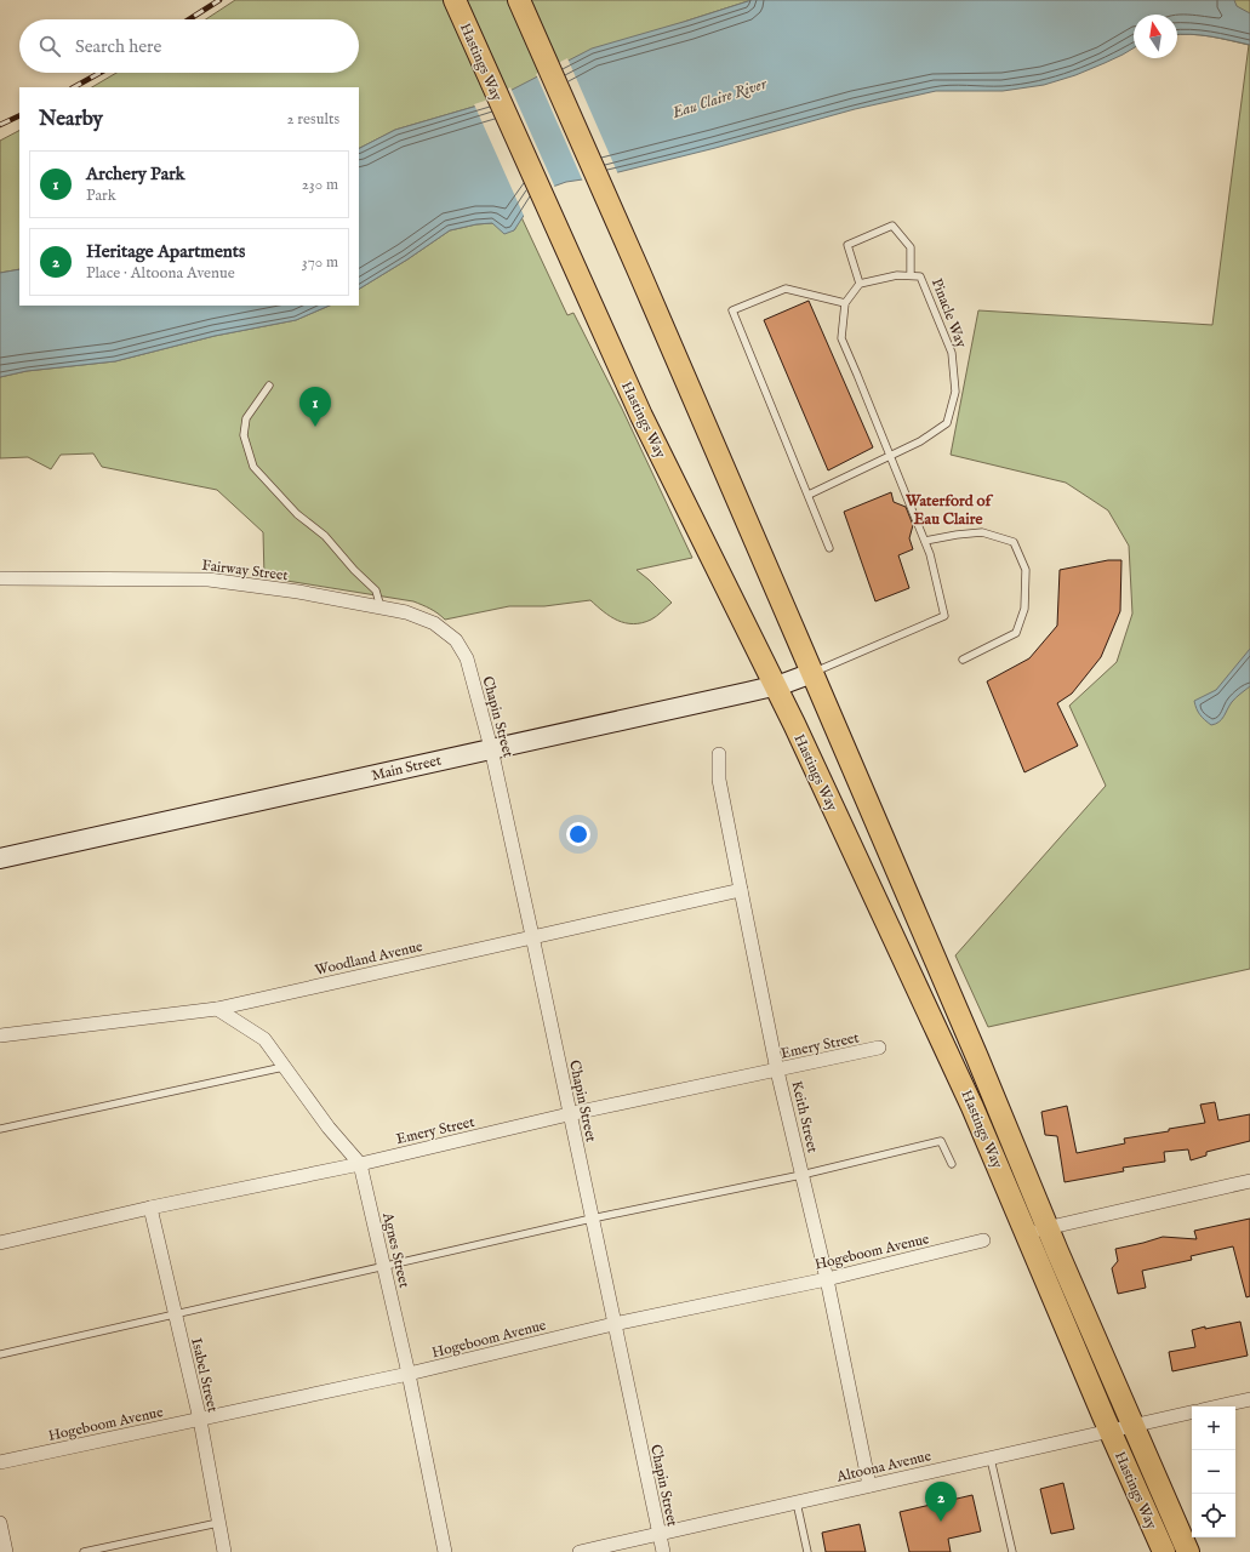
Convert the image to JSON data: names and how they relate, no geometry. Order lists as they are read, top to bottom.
{
  "streets": {
    "main road": ["Hastings Way"],
    "street": [
      "Fairway Street",
      "Chapin Street",
      "Main Street",
      "Woodland Avenue",
      "Emery Street",
      "Keith Street",
      "Agnes Street",
      "Hogeboom Avenue",
      "Isabel Street",
      "Altoona Avenue"
    ],
    "lane": ["Pinacle Way"]
  },
  "crossings": [
    ["Hastings Way", "Main Street"],
    ["Hastings Way", "Altoona Avenue"],
    ["Fairway Street", "Chapin Street"],
    ["Chapin Street", "Main Street"],
    ["Chapin Street", "Woodland Avenue"],
    ["Chapin Street", "Emery Street"],
    ["Chapin Street", "Hogeboom Avenue"],
    ["Chapin Street", "Altoona Avenue"],
    ["Woodland Avenue", "Keith Street"],
    ["Woodland Avenue", "Agnes Street"],
    ["Emery Street", "Keith Street"],
    ["Emery Street", "Agnes Street"],
    ["Emery Street", "Isabel Street"],
    ["Keith Street", "Hogeboom Avenue"],
    ["Keith Street", "Altoona Avenue"],
    ["Agnes Street", "Hogeboom Avenue"],
    ["Hogeboom Avenue", "Isabel Street"]
  ],
  "districts": ["Waterford of Eau Claire"],
  "water": ["Eau Claire River"],
  "north": "top",
  "page": {
    "search": "Search here",
    "heading": ["Nearby", "2 results"],
    "list": [
      {
        "mark": "1",
        "name": "Archery Park",
        "note": "Park",
        "value": "230 m"
      },
      {
        "mark": "2",
        "name": "Heritage Apartments",
        "note": "Place · Altoona Avenue",
        "value": "370 m"
      }
    ],
    "pins": ["1", "2"],
    "map_buttons": ["+", "−"]
  }
}
